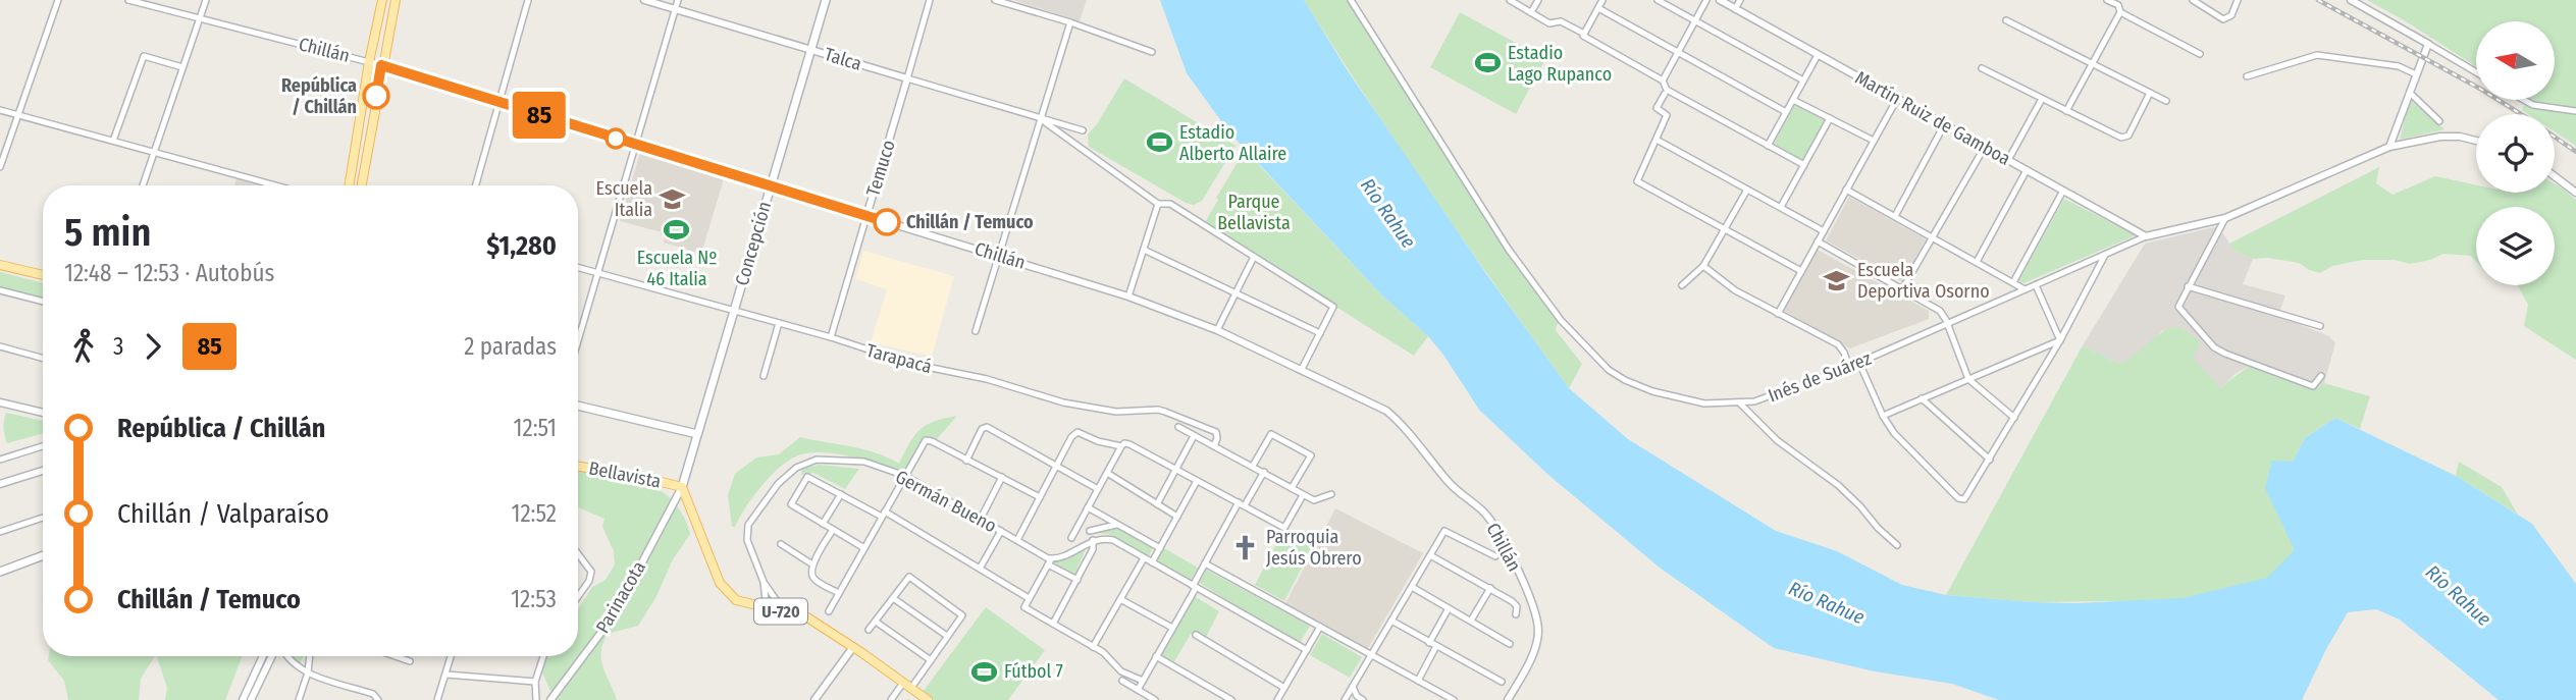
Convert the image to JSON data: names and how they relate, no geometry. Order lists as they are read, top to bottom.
{
  "streets": {
    "main road": ["Concepción", "Bellavista", "U-720"],
    "street": [
      "Chillán",
      "Talca",
      "Martín Ruiz de Gamboa",
      "Temuco",
      "Tarapacá",
      "Inés de Suárez",
      "Germán Bueno",
      "Parinacota"
    ]
  },
  "crossings": [
    ["Chillán", "Temuco"],
    ["Chillán", "Concepción"],
    ["Talca", "Temuco"],
    ["Talca", "Concepción"],
    ["Martín Ruiz de Gamboa", "Inés de Suárez"],
    ["Temuco", "Tarapacá"],
    ["Concepción", "Tarapacá"],
    ["Concepción", "Bellavista"],
    ["Concepción", "Parinacota"],
    ["Concepción", "U-720"],
    ["Bellavista", "Parinacota"],
    ["Bellavista", "U-720"],
    ["Germán Bueno", "U-720"],
    ["Parinacota", "U-720"]
  ],
  "water": ["Río Rahue"],
  "parks": ["Parque Bellavista"],
  "places": {
    "sports": [
      "Estadio Lago Rupanco",
      "Estadio Alberto Allaire",
      "Escuela Nº 46 Italia",
      "Fútbol 7"
    ],
    "other": ["República / Chillán", "Chillán / Temuco"],
    "school or university": ["Escuela Italia", "Escuela Deportiva Osorno"],
    "church": ["Parroquia Jesús Obrero"]
  },
  "lines": ["bus line 85"],
  "north": "left",
  "page": {
    "on_map": "85",
    "heading": ["5 min", "12:48 – 12:53 · Autobús", "$1,280"],
    "legs": ["3", "85", "2 paradas"],
    "list": [
      {
        "name": "República / Chillán",
        "value": "12:51"
      },
      {
        "name": "Chillán / Valparaíso",
        "value": "12:52"
      },
      {
        "name": "Chillán / Temuco",
        "value": "12:53"
      }
    ]
  }
}
